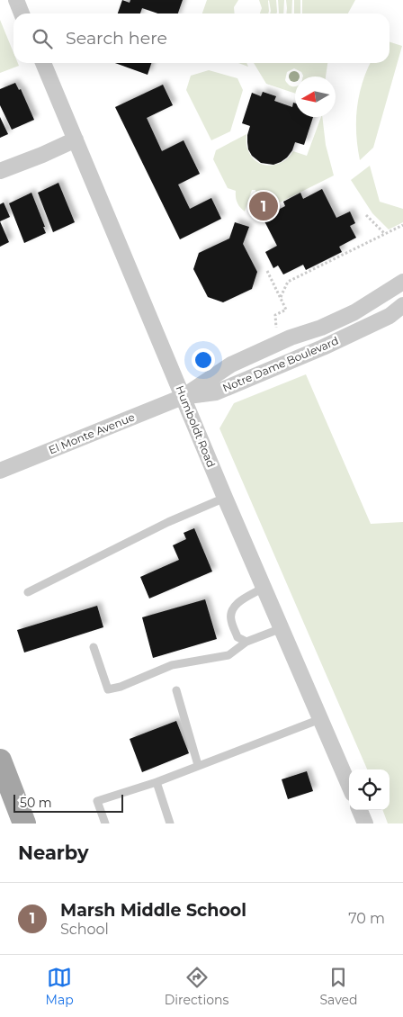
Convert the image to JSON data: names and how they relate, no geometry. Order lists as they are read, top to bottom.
{
  "streets": {
    "street": ["Notre Dame Boulevard", "Humboldt Road", "El Monte Avenue"]
  },
  "crossings": [
    ["Notre Dame Boulevard", "Humboldt Road"],
    ["Notre Dame Boulevard", "El Monte Avenue"],
    ["Humboldt Road", "El Monte Avenue"]
  ],
  "scale_bar": "50 m",
  "north": "left",
  "page": {
    "search": "Search here",
    "pins": "1",
    "scale": "50 m",
    "heading": "Nearby",
    "list": [
      {
        "mark": "1",
        "name": "Marsh Middle School",
        "note": "School",
        "value": "70 m"
      }
    ],
    "nav": ["Map", "Directions", "Saved"]
  }
}
